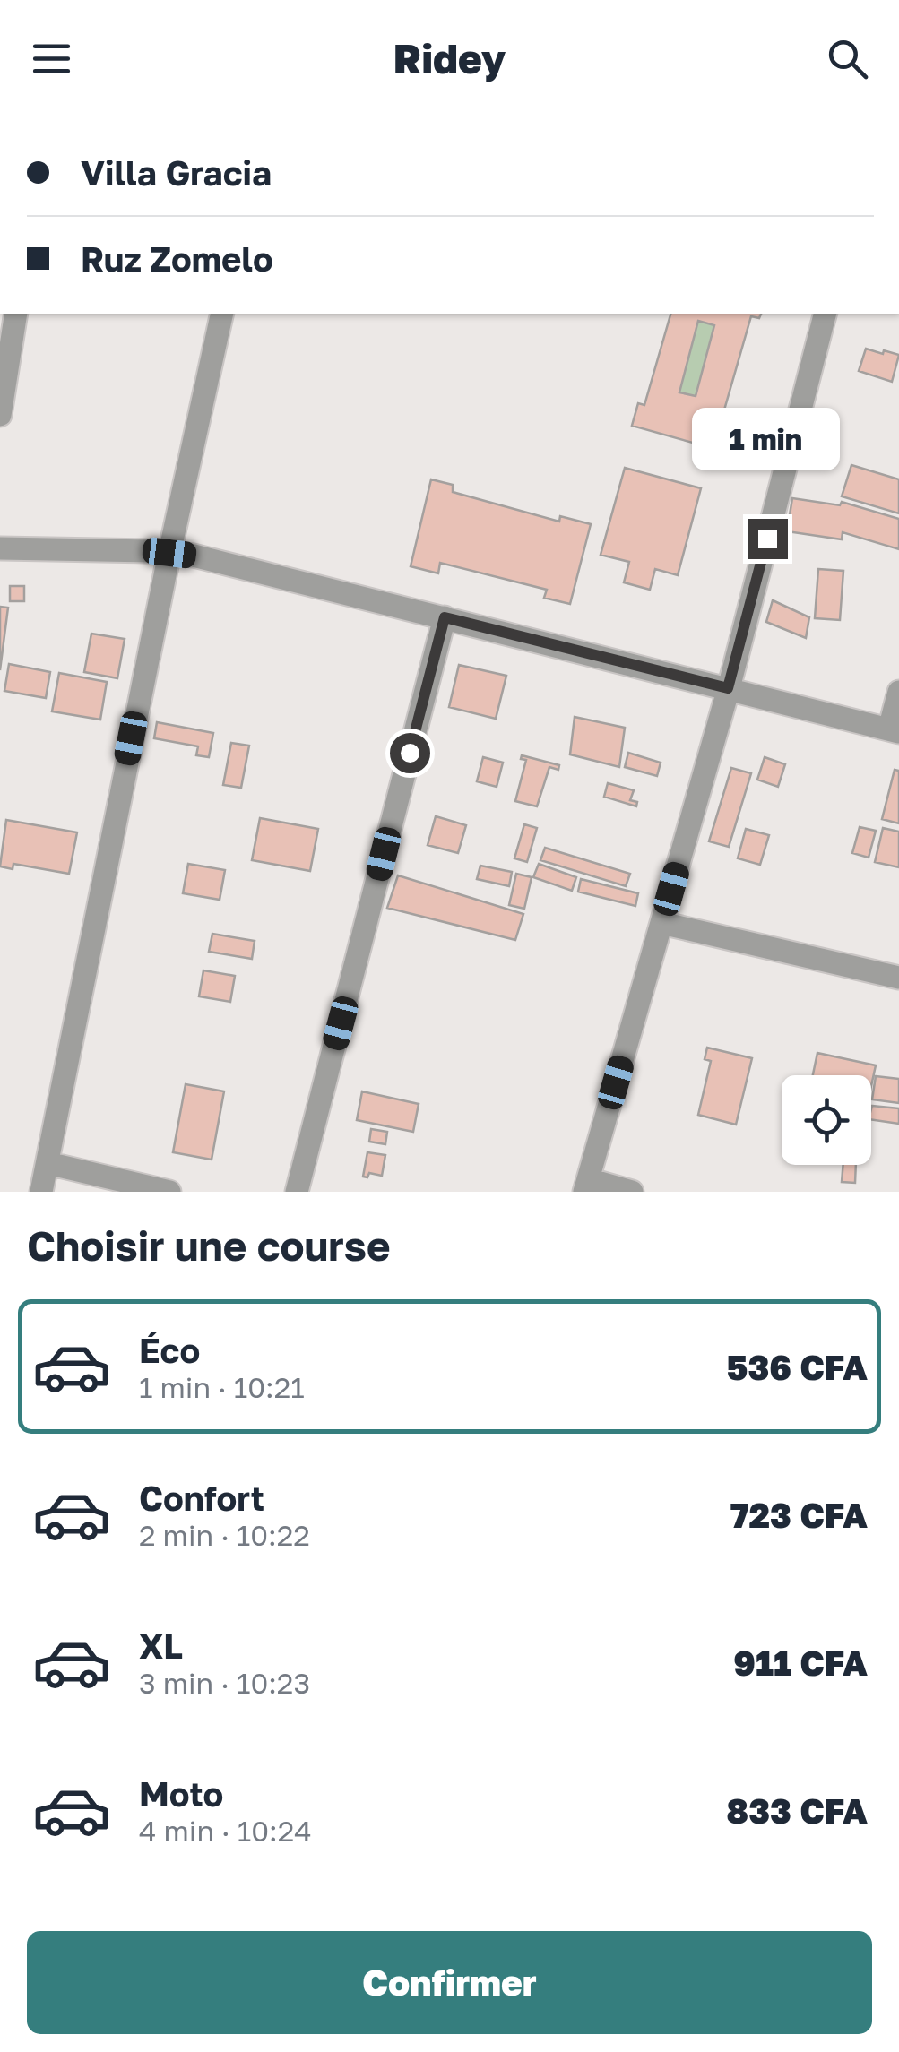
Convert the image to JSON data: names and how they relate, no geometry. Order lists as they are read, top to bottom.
{
  "page": {
    "header": "Ridey",
    "banner": ["Villa Gracia", "Ruz Zomelo"],
    "bubble": "1 min",
    "heading": "Choisir une course",
    "list": [
      {
        "name": "Éco",
        "note": "1 min · 10:21",
        "value": "536 CFA"
      },
      {
        "name": "Confort",
        "note": "2 min · 10:22",
        "value": "723 CFA"
      },
      {
        "name": "XL",
        "note": "3 min · 10:23",
        "value": "911 CFA"
      },
      {
        "name": "Moto",
        "note": "4 min · 10:24",
        "value": "833 CFA"
      }
    ],
    "buttons": "Confirmer"
  }
}
